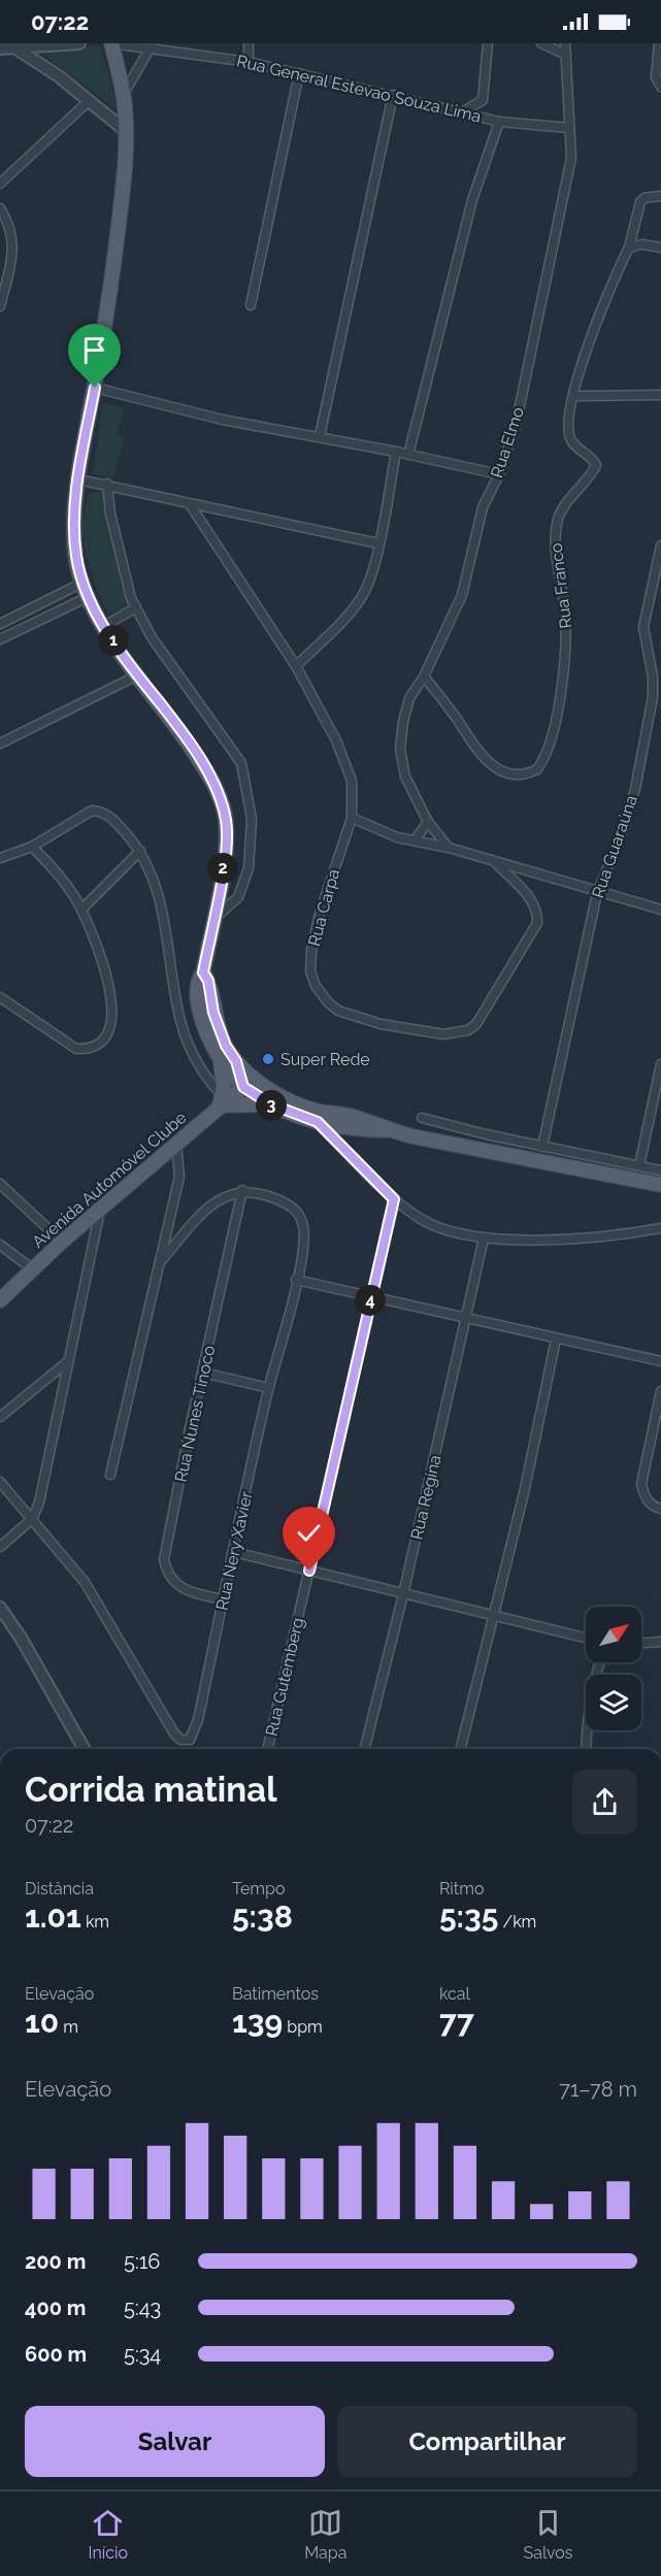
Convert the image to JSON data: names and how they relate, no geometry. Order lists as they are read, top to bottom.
{
  "streets": {
    "main road": ["Avenida Automóvel Clube"],
    "street": [
      "Rua General Estevao Souza Lima",
      "Rua Elmo",
      "Rua Franco",
      "Rua Guaraúna",
      "Rua Carpa",
      "Rua Nunes Tinoco",
      "Rua Regina",
      "Rua Nery Xavier",
      "Rua Gutemberg"
    ]
  },
  "crossings": [
    ["Rua General Estevao Souza Lima", "Rua Elmo"],
    ["Rua Elmo", "Rua Franco"],
    ["Rua Nunes Tinoco", "Rua Nery Xavier"]
  ],
  "places": ["Super Rede"],
  "north": "top right",
  "page": {
    "status": "07:22",
    "pins": [
      "1",
      "2",
      "3",
      "4"
    ],
    "heading": ["Corrida matinal", "07:22"],
    "stats": [
      ["Distância", "1.01 km"],
      ["Tempo", "5:38"],
      ["Ritmo", "5:35 /km"],
      ["Elevação", "10 m"],
      ["Batimentos", "139 bpm"],
      ["kcal", "77"]
    ],
    "chart": ["Elevação", "71–78 m"],
    "list": [
      {
        "name": "200 m",
        "note": "5:16"
      },
      {
        "name": "400 m",
        "note": "5:43"
      },
      {
        "name": "600 m",
        "note": "5:34"
      }
    ],
    "buttons": ["Salvar", "Compartilhar"],
    "tabs": ["Início", "Mapa", "Salvos"]
  }
}
